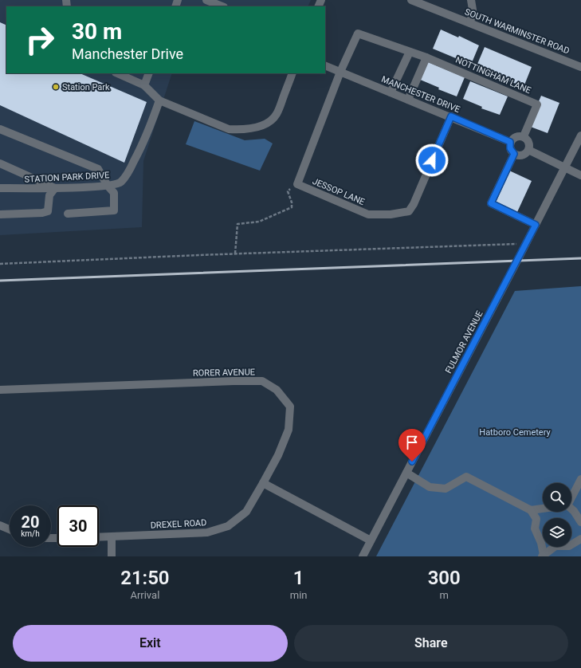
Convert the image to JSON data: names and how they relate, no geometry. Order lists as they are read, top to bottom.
{
  "streets": {
    "street": [
      "SOUTH WARMINSTER ROAD",
      "NOTTINGHAM LANE",
      "MANCHESTER DRIVE",
      "STATION PARK DRIVE",
      "JESSOP LANE",
      "FULMOR AVENUE",
      "RORER AVENUE",
      "DREXEL ROAD"
    ]
  },
  "crossings": [
    ["NOTTINGHAM LANE", "MANCHESTER DRIVE"],
    ["MANCHESTER DRIVE", "JESSOP LANE"],
    ["RORER AVENUE", "DREXEL ROAD"]
  ],
  "parks": ["Hatboro Cemetery"],
  "places": ["Station Park"],
  "page": {
    "turn": ["30 m", "Manchester Drive"],
    "speed": "20 km/h",
    "limit": "30",
    "eta": [
      "21:50",
      "Arrival",
      "1",
      "min",
      "300",
      "m"
    ],
    "buttons": ["Exit", "Share"]
  }
}
